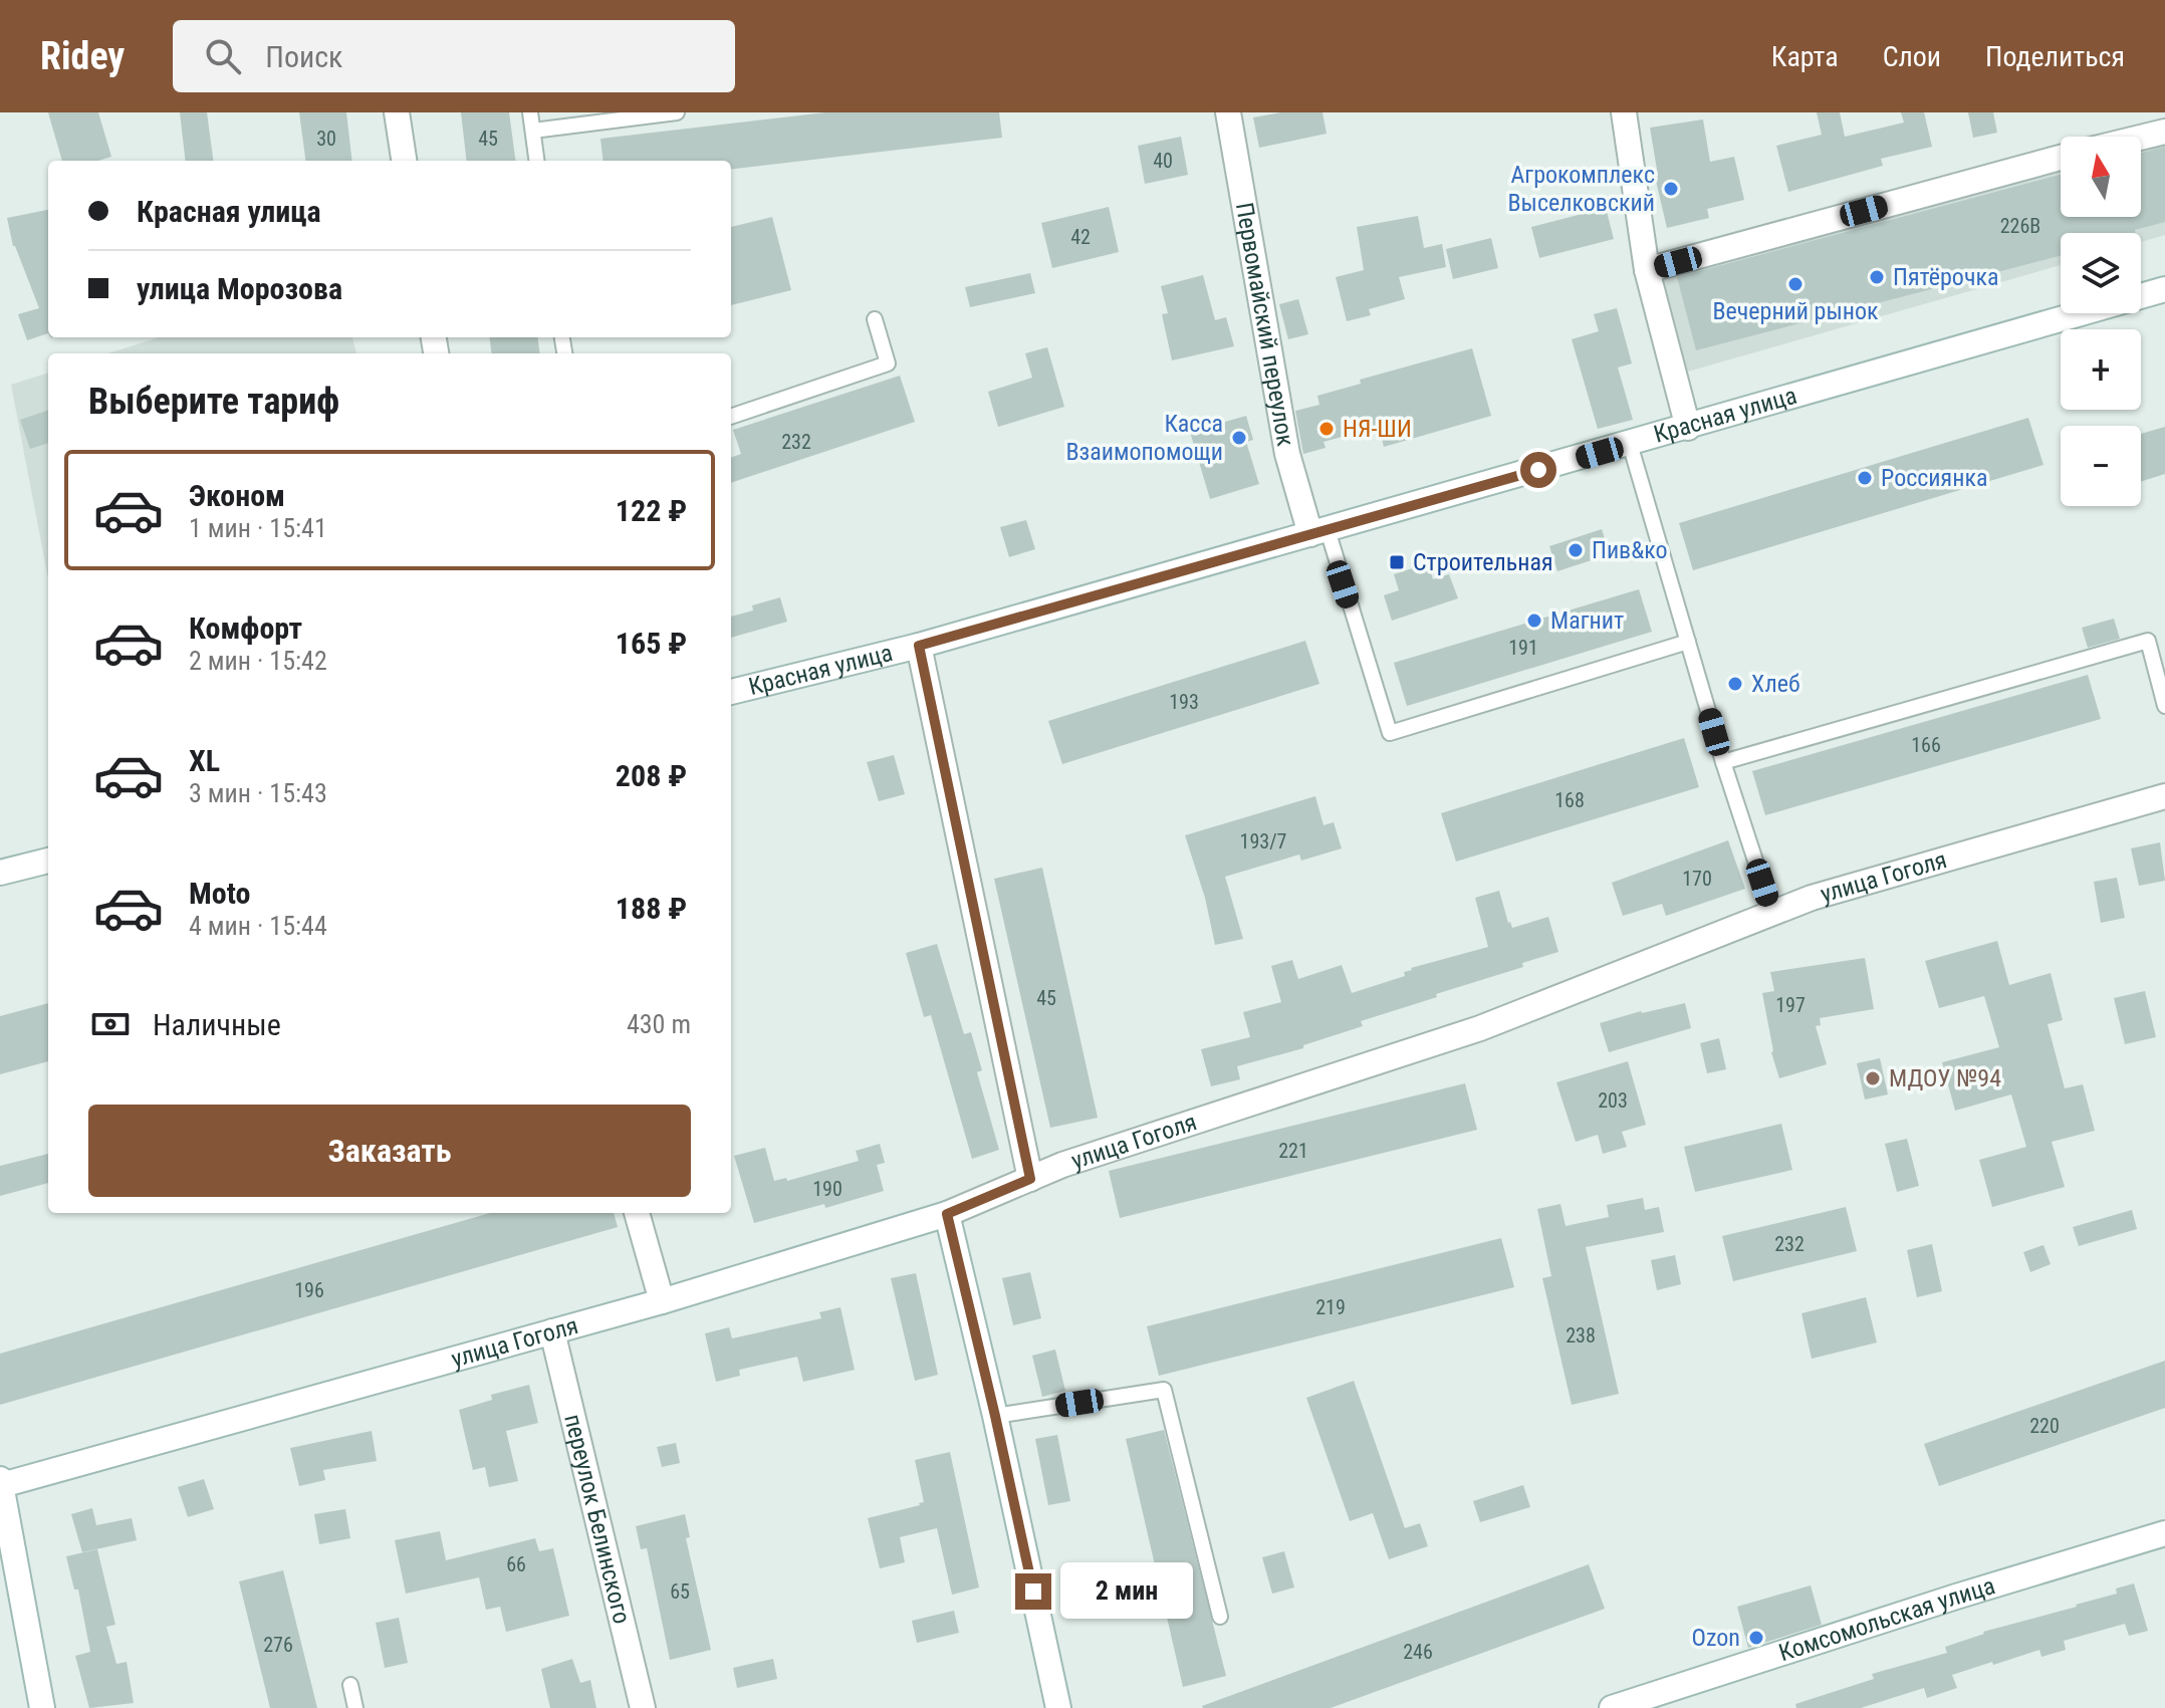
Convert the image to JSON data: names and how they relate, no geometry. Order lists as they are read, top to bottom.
{
  "streets": {
    "street": [
      "Первомайский переулок",
      "Красная улица",
      "улица Гоголя",
      "переулок Белинского",
      "Комсомольская улица"
    ]
  },
  "crossings": [
    ["Первомайский переулок", "Красная улица"],
    ["улица Гоголя", "переулок Белинского"]
  ],
  "places": {
    "other": [
      "Агрокомплекс Выселковский",
      "Пятёрочка",
      "Вечерний рынок",
      "НЯ-ШИ",
      "Касса Взаимопомощи",
      "Россиянка",
      "Пив&ко",
      "Магнит",
      "Хлеб",
      "МДОУ №94",
      "Ozon"
    ],
    "transit": ["Строительная"]
  },
  "house_numbers": [
    "30",
    "45",
    "40",
    "226В",
    "42",
    "232",
    "191",
    "193",
    "166",
    "168",
    "193/7",
    "170",
    "45",
    "197",
    "203",
    "221",
    "190",
    "232",
    "196",
    "219",
    "238",
    "220",
    "66",
    "65",
    "276",
    "246"
  ],
  "north": "top",
  "page": {
    "header": "Ridey",
    "search": "Поиск",
    "nav": ["Карта", "Слои", "Поделиться"],
    "map_buttons": ["+", "−"],
    "banner": ["Красная улица", "улица Морозова"],
    "heading": "Выберите тариф",
    "list": [
      {
        "name": "Эконом",
        "note": "1 мин · 15:41",
        "value": "122 ₽"
      },
      {
        "name": "Комфорт",
        "note": "2 мин · 15:42",
        "value": "165 ₽"
      },
      {
        "name": "XL",
        "note": "3 мин · 15:43",
        "value": "208 ₽"
      },
      {
        "name": "Moto",
        "note": "4 мин · 15:44",
        "value": "188 ₽"
      }
    ],
    "pay": ["Наличные", "430 m"],
    "buttons": "Заказать",
    "bubble": "2 мин"
  }
}
